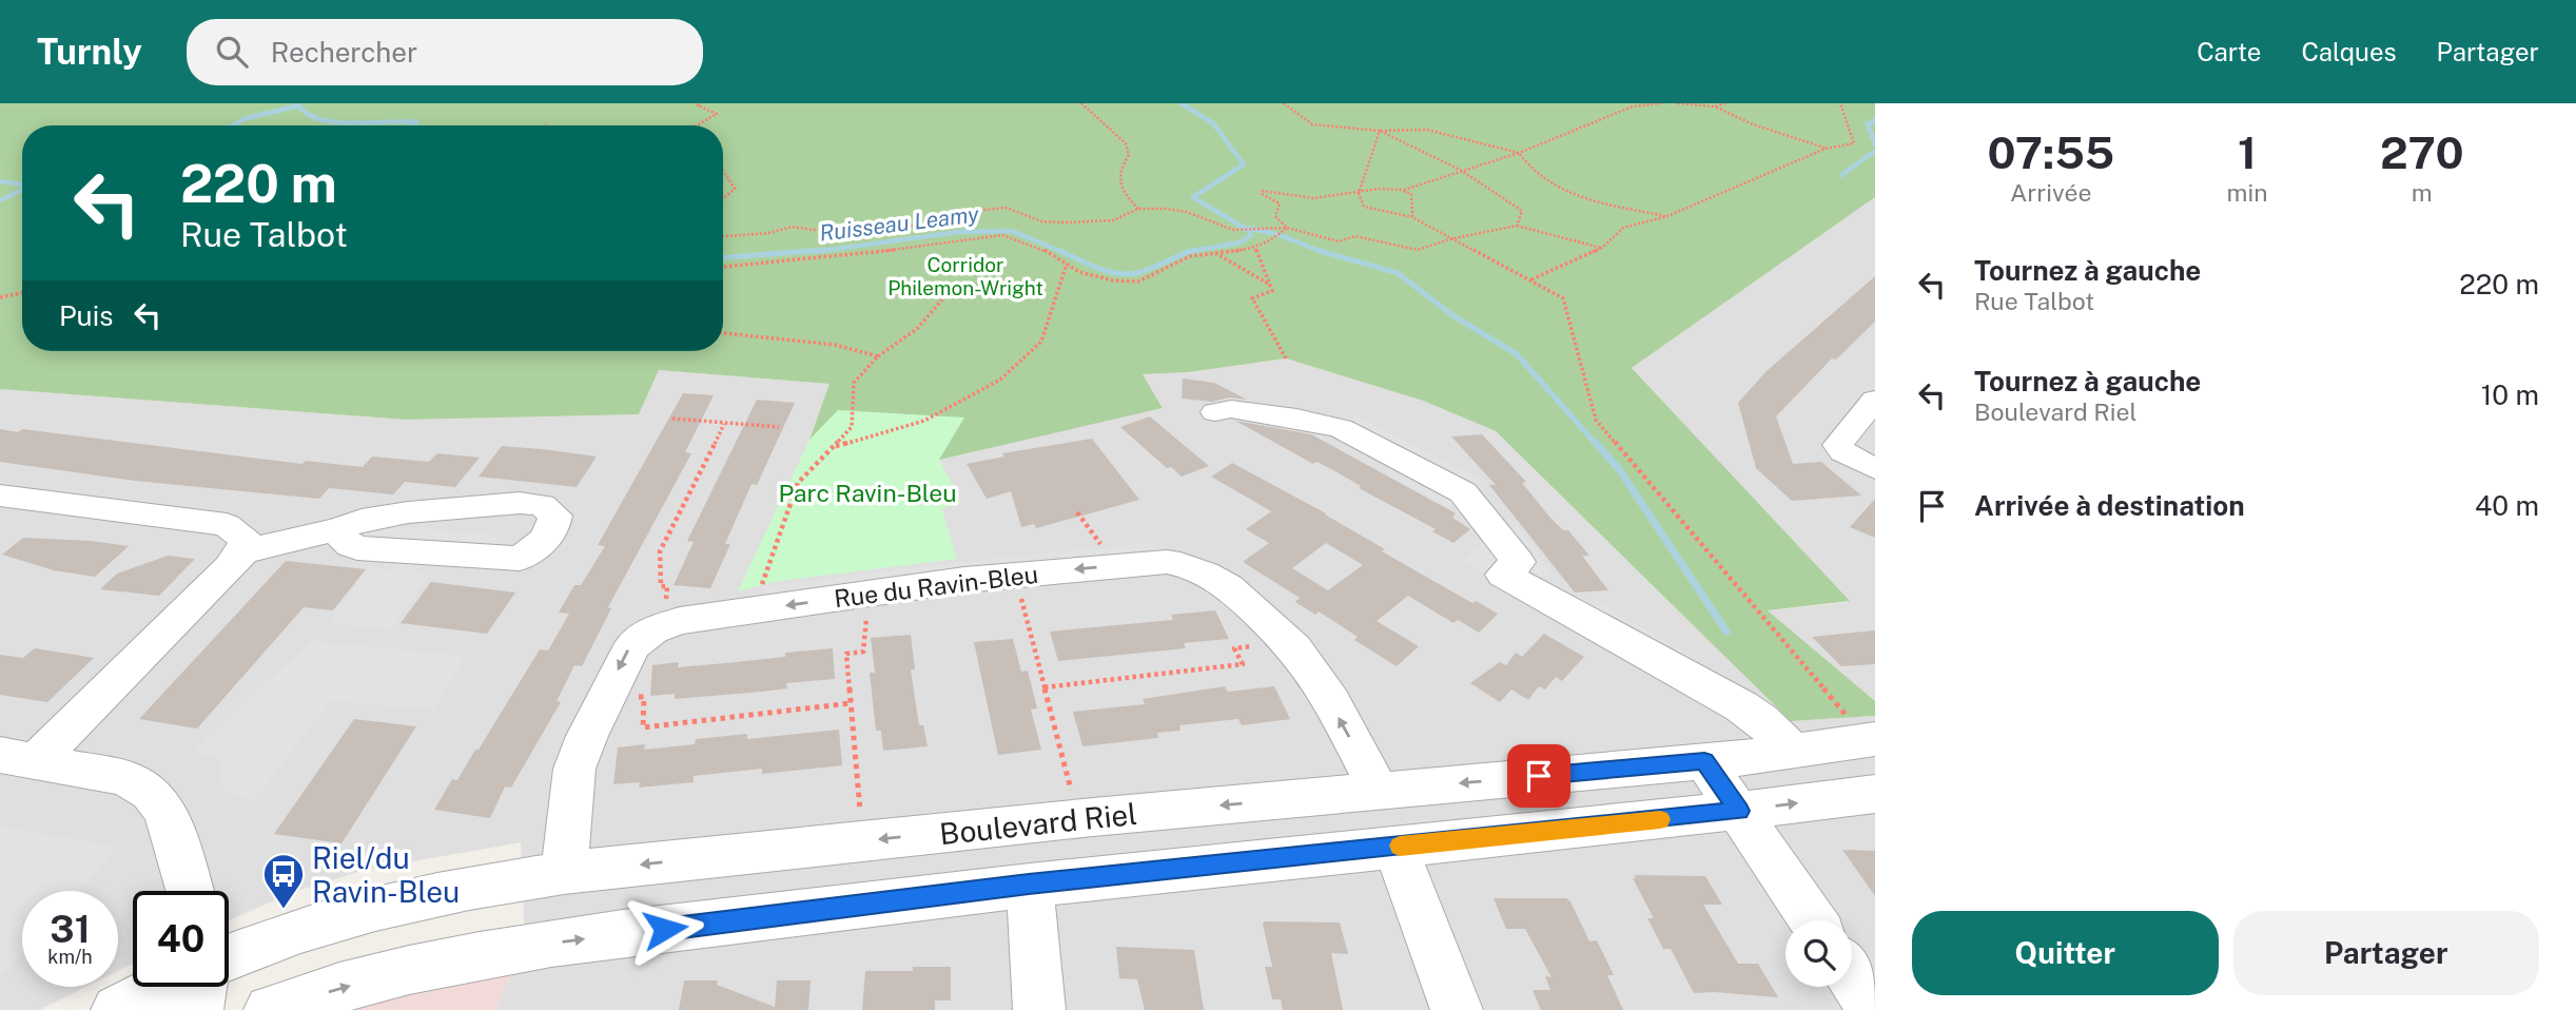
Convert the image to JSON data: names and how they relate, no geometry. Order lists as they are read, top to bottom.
{
  "streets": {
    "street": ["Rue du Ravin-Bleu", "Boulevard Riel"]
  },
  "crossings": [
    ["Rue du Ravin-Bleu", "Boulevard Riel"]
  ],
  "water": ["Ruisseau Leamy"],
  "parks": ["Corridor Philemon-Wright", "Parc Ravin-Bleu"],
  "places": {
    "bus stop": ["Riel/du Ravin-Bleu"]
  },
  "page": {
    "header": "Turnly",
    "search": "Rechercher",
    "nav": ["Carte", "Calques", "Partager"],
    "eta": [
      "07:55",
      "Arrivée",
      "1",
      "min",
      "270",
      "m"
    ],
    "turn": ["220 m", "Rue Talbot"],
    "list": [
      {
        "name": "Tournez à gauche",
        "note": "Rue Talbot",
        "value": "220 m"
      },
      {
        "name": "Tournez à gauche",
        "note": "Boulevard Riel",
        "value": "10 m"
      },
      {
        "name": "Arrivée à destination",
        "value": "40 m"
      }
    ],
    "then": "Puis",
    "speed": "31 km/h",
    "limit": "40",
    "buttons": ["Quitter", "Partager"]
  }
}
